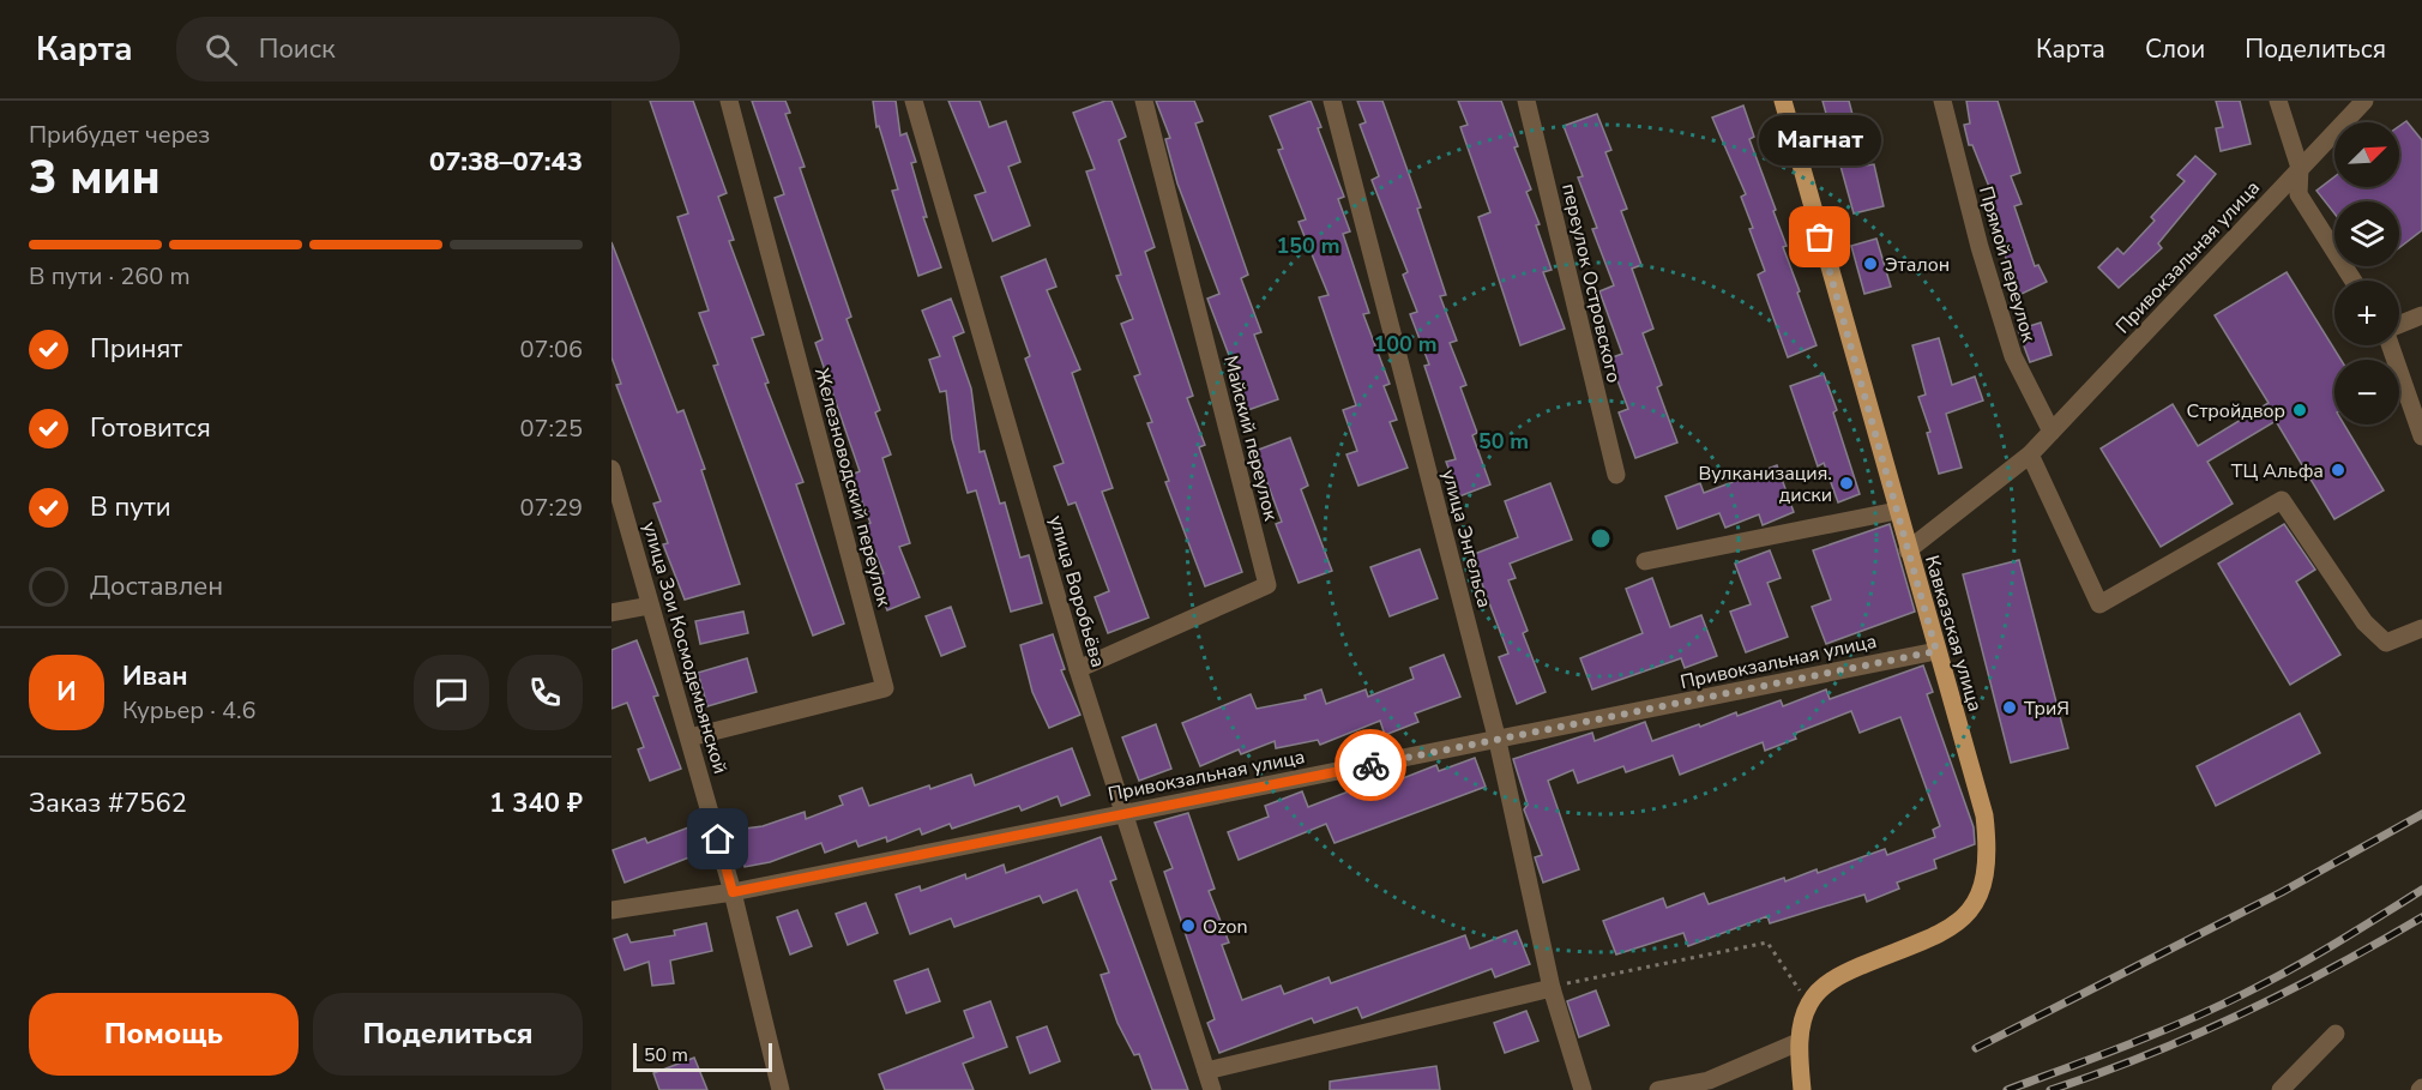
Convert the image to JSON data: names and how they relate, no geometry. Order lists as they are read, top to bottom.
{
  "streets": {
    "main road": ["Кавказская улица"],
    "street": [
      "Привокзальная улица",
      "Прямой переулок",
      "переулок Островского",
      "Майский переулок",
      "Железноводский переулок",
      "улица Энгельса",
      "улица Воробьёва",
      "улица Зои Космодемьянской"
    ]
  },
  "crossings": [
    ["Привокзальная улица", "Прямой переулок"],
    ["Привокзальная улица", "улица Энгельса"],
    ["Привокзальная улица", "улица Воробьёва"],
    ["Привокзальная улица", "Кавказская улица"],
    ["Привокзальная улица", "улица Зои Космодемьянской"],
    ["Майский переулок", "улица Воробьёва"],
    ["Железноводский переулок", "улица Зои Космодемьянской"]
  ],
  "places": [
    "Магнат",
    "Эталон",
    "Стройдвор",
    "ТЦ Альфа",
    "Вулканизация. диски",
    "ТриЯ",
    "Ozon"
  ],
  "scale_bar": "50 m",
  "north": "top right",
  "page": {
    "header": "Карта",
    "search": "Поиск",
    "nav": ["Карта", "Слои", "Поделиться"],
    "heading": ["3 мин", "Прибудет через", "07:38–07:43"],
    "panel": [
      "Иван",
      "Курьер · 4.6",
      "Заказ #7562",
      "1 340 ₽"
    ],
    "bubble": "Магнат",
    "map_buttons": ["+", "−"],
    "bar": "В пути · 260 m",
    "list": [
      ["Принят", "07:06"],
      ["Готовится", "07:25"],
      ["В пути", "07:29"],
      "Доставлен"
    ],
    "round": "И",
    "buttons": ["Помощь", "Поделиться"],
    "scale": "50 m"
  },
  "rings": ["150 m", "100 m", "50 m"]
}
